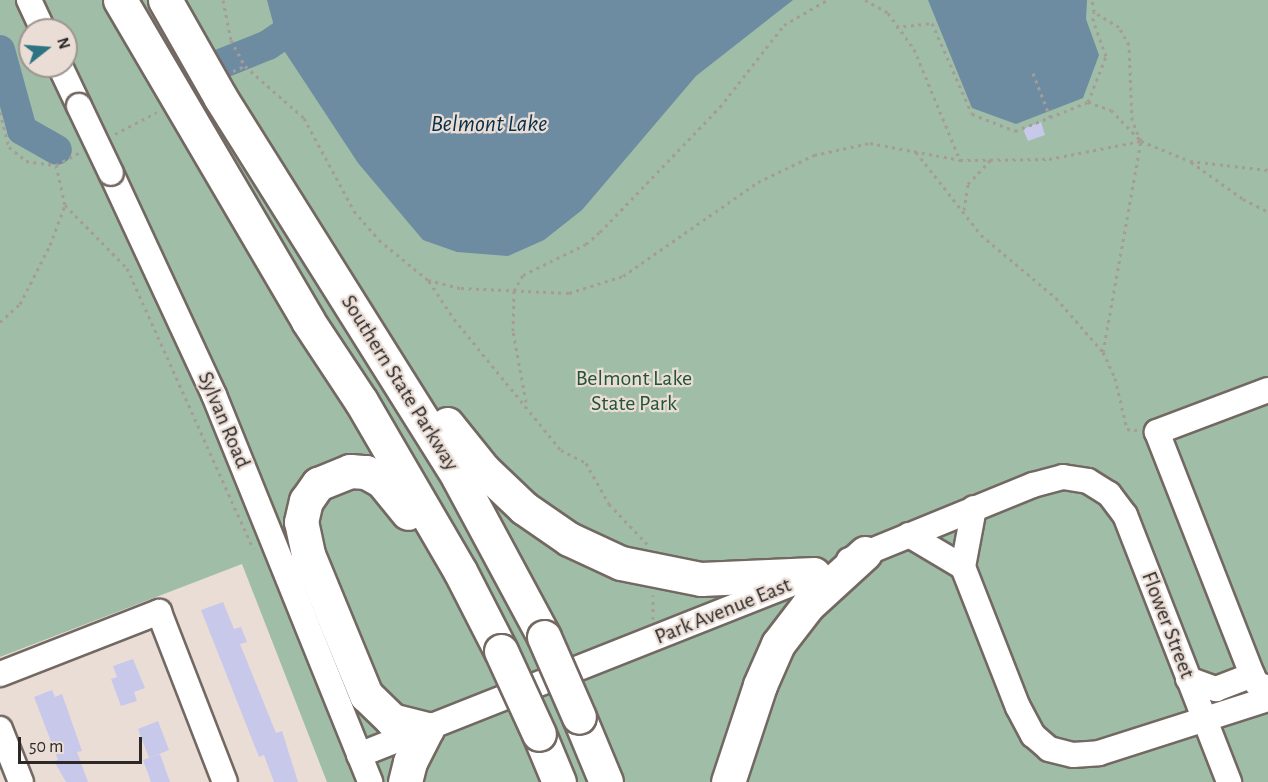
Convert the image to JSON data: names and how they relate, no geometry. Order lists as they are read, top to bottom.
{
  "streets": {
    "highway": ["Southern State Parkway"],
    "street": ["Sylvan Road", "Park Avenue East", "Flower Street"]
  },
  "crossings": [
    ["Sylvan Road", "Park Avenue East"],
    ["Park Avenue East", "Flower Street"]
  ],
  "water": ["Belmont Lake"],
  "parks": ["Belmont Lake State Park"],
  "scale_bar": "50 m",
  "north": "right"
}
